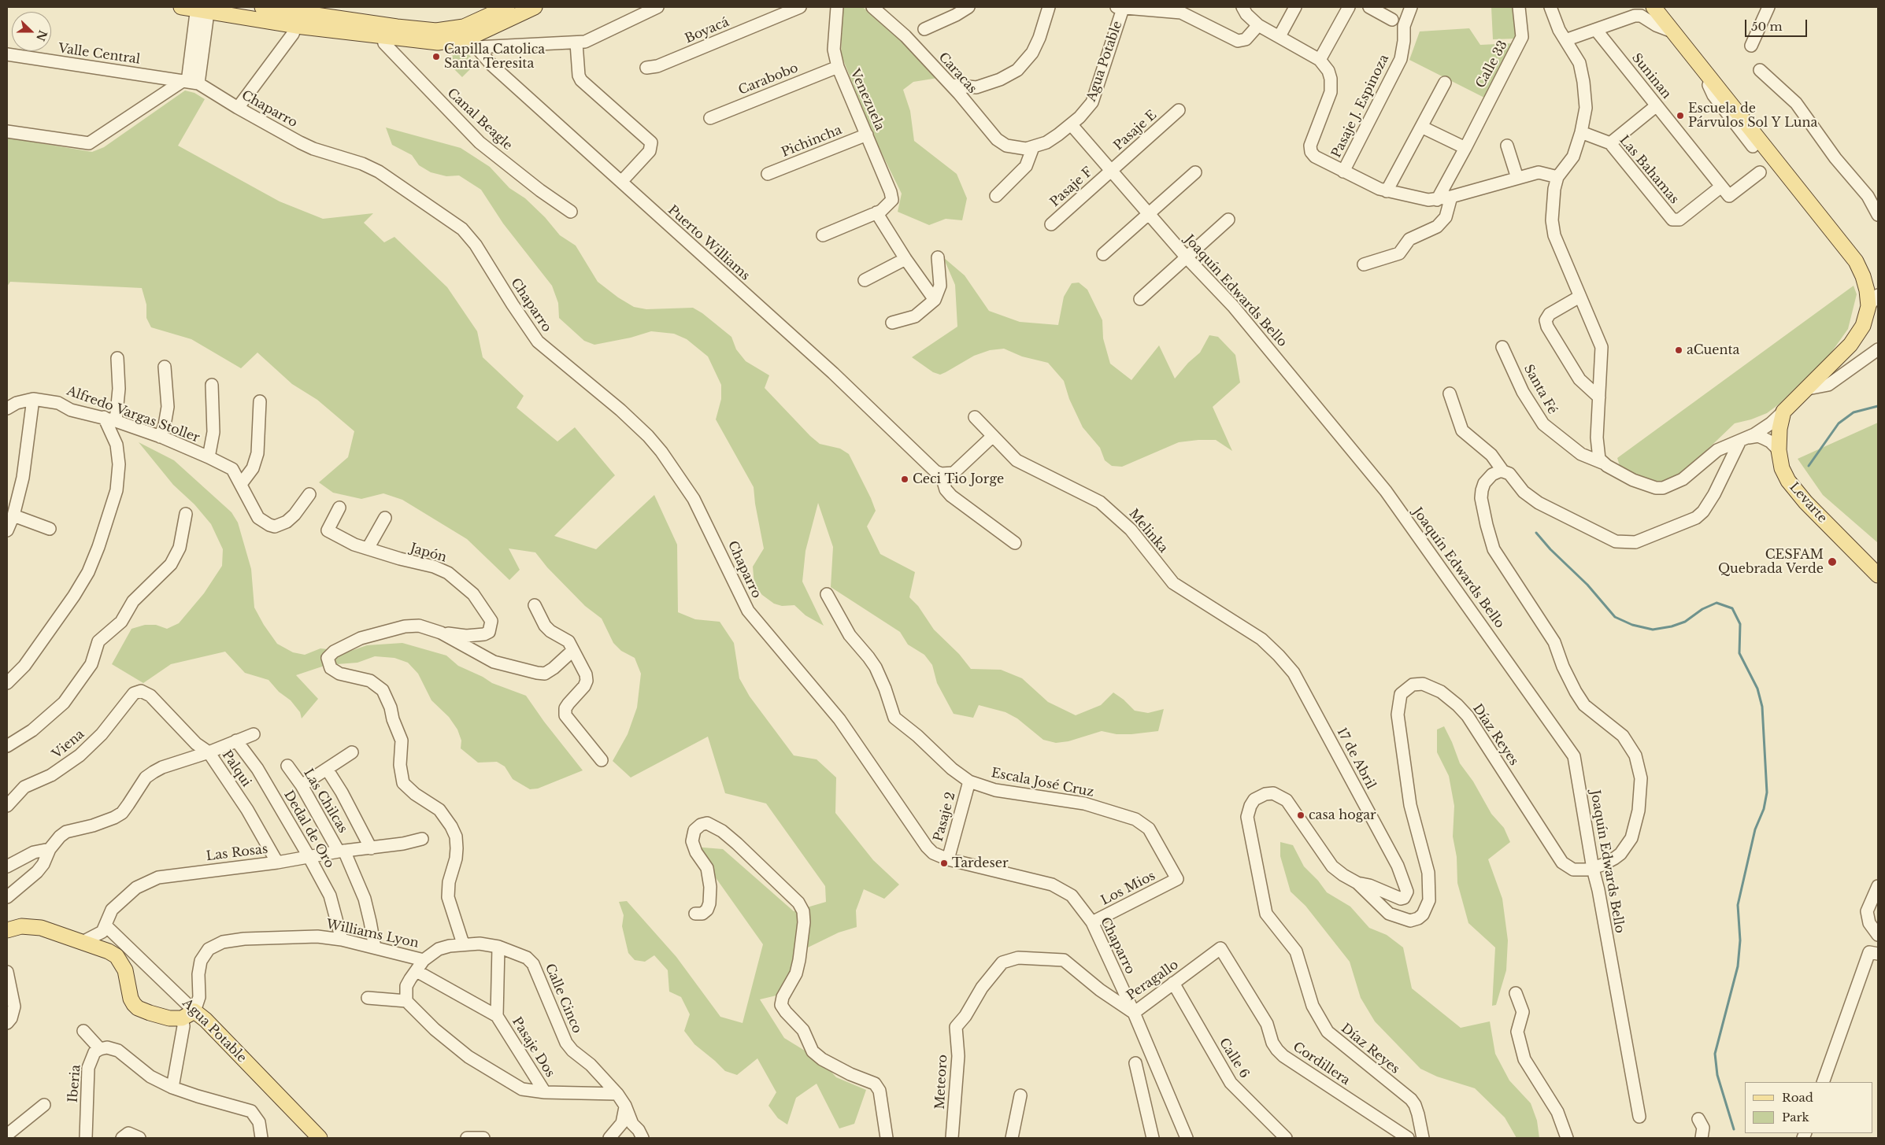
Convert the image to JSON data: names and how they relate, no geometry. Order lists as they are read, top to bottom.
{
  "streets": {
    "main road": ["Agua Potable", "Levarte"],
    "street": [
      "Boyacá",
      "Valle Central",
      "Calle 33",
      "Caracas",
      "Suninan",
      "Carabobo",
      "Venezuela",
      "Pasaje J. Espinoza",
      "Chaparro",
      "Canal Beagle",
      "Pasaje E",
      "Pichincha",
      "Las Bahamas",
      "Pasaje F",
      "Puerto Williams",
      "Joaquín Edwards Bello",
      "Santa Fé",
      "Alfredo Vargas Stoller",
      "Melinka",
      "Japón",
      "Díaz Reyes",
      "Viena",
      "17 de Abril",
      "Palqui",
      "Escala José Cruz",
      "Las Chilcas",
      "Pasaje 2",
      "Dedal de Oro",
      "Las Rosas",
      "Los Mios",
      "Williams Lyon",
      "Peragallo",
      "Calle Cinco",
      "Pasaje Dos",
      "Calle 6",
      "Cordillera",
      "Meteoro",
      "Iberia"
    ]
  },
  "crossings": [
    ["Valle Central", "Chaparro"],
    ["Agua Potable", "Caracas"],
    ["Agua Potable", "Joaquín Edwards Bello"],
    ["Agua Potable", "Las Rosas"],
    ["Agua Potable", "Williams Lyon"],
    ["Suninan", "Las Bahamas"],
    ["Carabobo", "Venezuela"],
    ["Venezuela", "Pichincha"],
    ["Chaparro", "Pasaje 2"],
    ["Chaparro", "Los Mios"],
    ["Chaparro", "Peragallo"],
    ["Pasaje E", "Pasaje F"],
    ["Pasaje E", "Joaquín Edwards Bello"],
    ["Pasaje F", "Joaquín Edwards Bello"],
    ["Joaquín Edwards Bello", "Díaz Reyes"],
    ["Santa Fé", "Levarte"],
    ["Melinka", "17 de Abril"],
    ["Díaz Reyes", "17 de Abril"],
    ["Viena", "Palqui"],
    ["Palqui", "Las Rosas"],
    ["Escala José Cruz", "Pasaje 2"],
    ["Escala José Cruz", "Los Mios"],
    ["Las Chilcas", "Las Rosas"],
    ["Las Chilcas", "Williams Lyon"],
    ["Dedal de Oro", "Las Rosas"],
    ["Dedal de Oro", "Williams Lyon"],
    ["Williams Lyon", "Calle Cinco"],
    ["Peragallo", "Calle 6"],
    ["Peragallo", "Cordillera"],
    ["Peragallo", "Meteoro"],
    ["Calle Cinco", "Pasaje Dos"]
  ],
  "places": [
    "Capilla Catolica Santa Teresita",
    "Escuela de Párvulos Sol Y Luna",
    "aCuenta",
    "Ceci Tio Jorge",
    "CESFAM Quebrada Verde",
    "casa hogar",
    "Tardeser"
  ],
  "legend": ["Road", "Park"],
  "scale_bar": "50 m",
  "north": "right"
}
